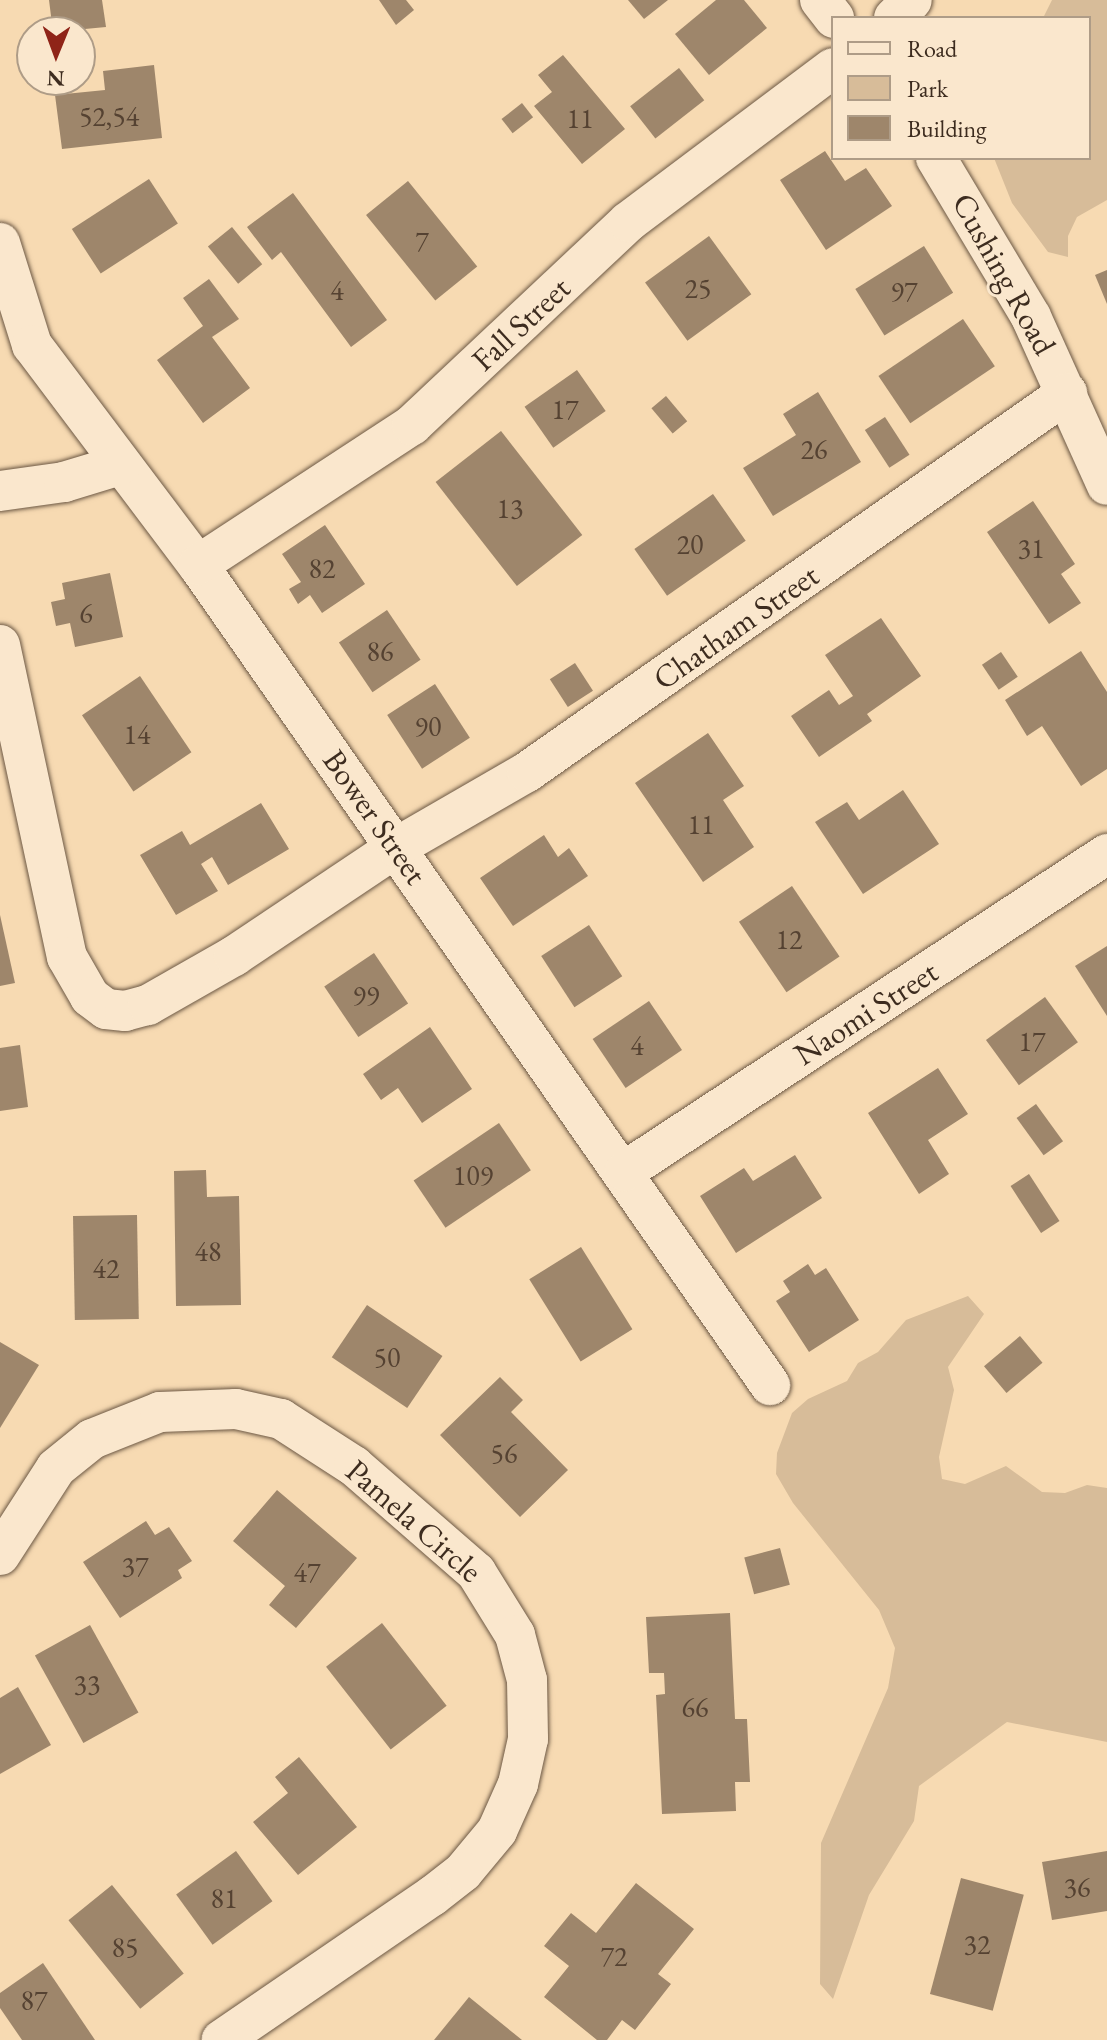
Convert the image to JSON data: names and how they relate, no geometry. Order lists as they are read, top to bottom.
{
  "streets": {
    "street": [
      "Cushing Road",
      "Fall Street",
      "Chatham Street",
      "Bower Street",
      "Naomi Street",
      "Pamela Circle"
    ]
  },
  "crossings": [
    ["Cushing Road", "Chatham Street"],
    ["Fall Street", "Bower Street"],
    ["Chatham Street", "Bower Street"],
    ["Bower Street", "Naomi Street"]
  ],
  "house_numbers": [
    "52,54",
    "11",
    "7",
    "25",
    "4",
    "97",
    "17",
    "26",
    "13",
    "20",
    "31",
    "82",
    "6",
    "86",
    "90",
    "14",
    "11",
    "12",
    "99",
    "17",
    "4",
    "109",
    "48",
    "42",
    "50",
    "56",
    "37",
    "47",
    "33",
    "66",
    "36",
    "81",
    "32",
    "85",
    "72",
    "87"
  ],
  "legend": ["Road", "Park", "Building"],
  "north": "bottom"
}
